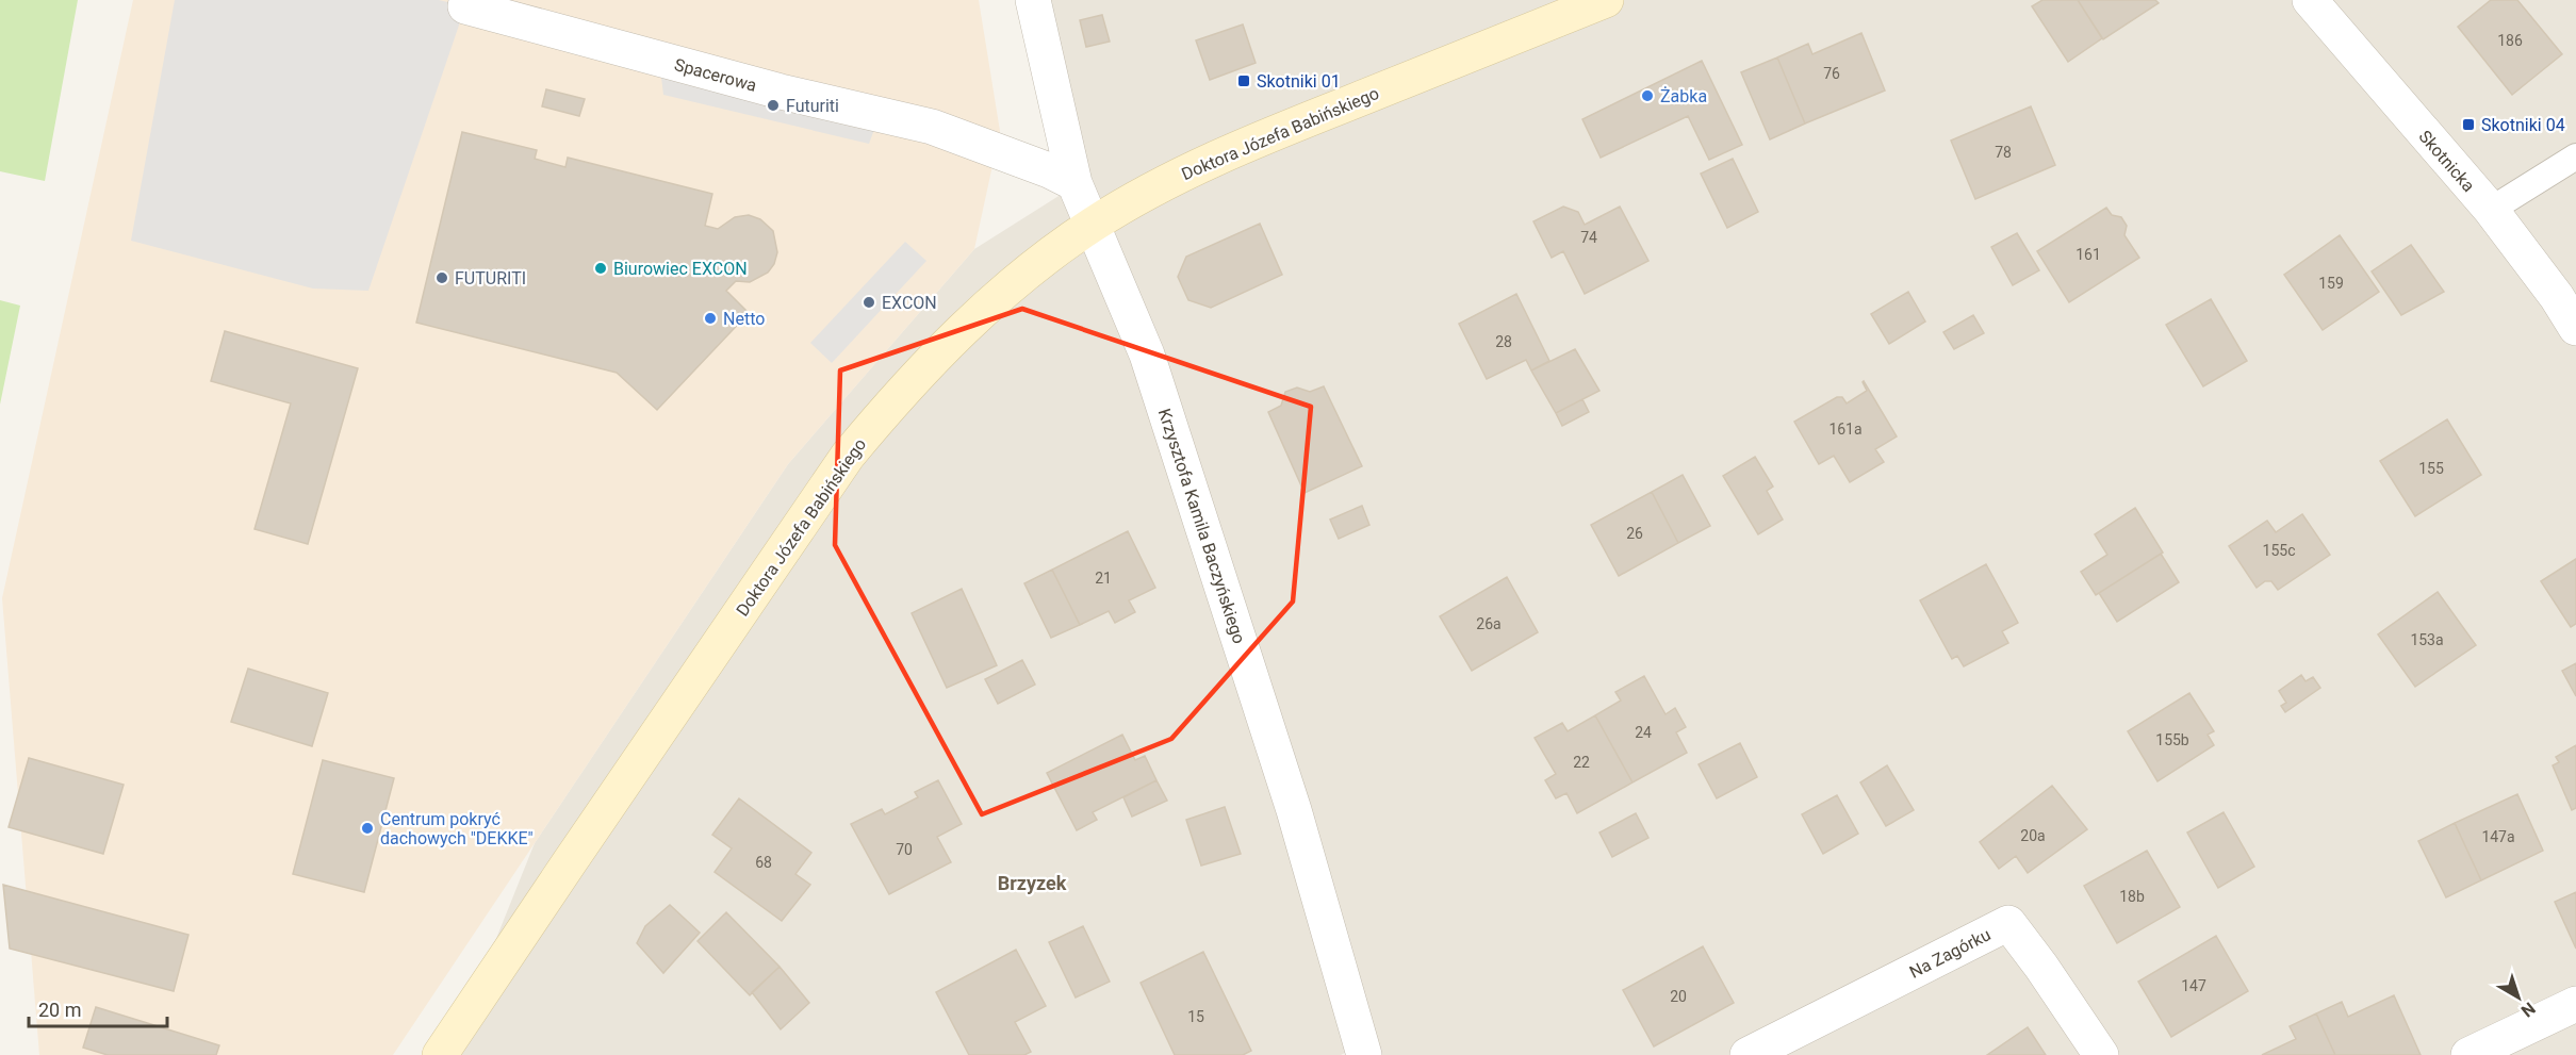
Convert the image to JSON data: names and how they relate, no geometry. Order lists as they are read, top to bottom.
{
  "streets": {
    "main road": ["Doktora Józefa Babińskiego"],
    "street": [
      "Spacerowa",
      "Skotnicka",
      "Krzysztofa Kamila Baczyńskiego",
      "Na Zagórku"
    ]
  },
  "crossings": [
    ["Spacerowa", "Krzysztofa Kamila Baczyńskiego"],
    ["Doktora Józefa Babińskiego", "Krzysztofa Kamila Baczyńskiego"]
  ],
  "districts": ["Brzyzek"],
  "places": {
    "transit": ["Skotniki 01", "Skotniki 04"],
    "other": [
      "Żabka",
      "Futuriti",
      "Biurowiec EXCON",
      "FUTURITI",
      "EXCON",
      "Netto",
      "Centrum pokryć dachowych \"DEKKE\""
    ]
  },
  "house_numbers": [
    "186",
    "76",
    "78",
    "74",
    "161",
    "159",
    "28",
    "161a",
    "155",
    "26",
    "155c",
    "21",
    "26a",
    "153a",
    "24",
    "155b",
    "22",
    "20a",
    "147a",
    "70",
    "68",
    "18b",
    "147",
    "20",
    "15"
  ],
  "scale_bar": "20 m",
  "north": "bottom right"
}
